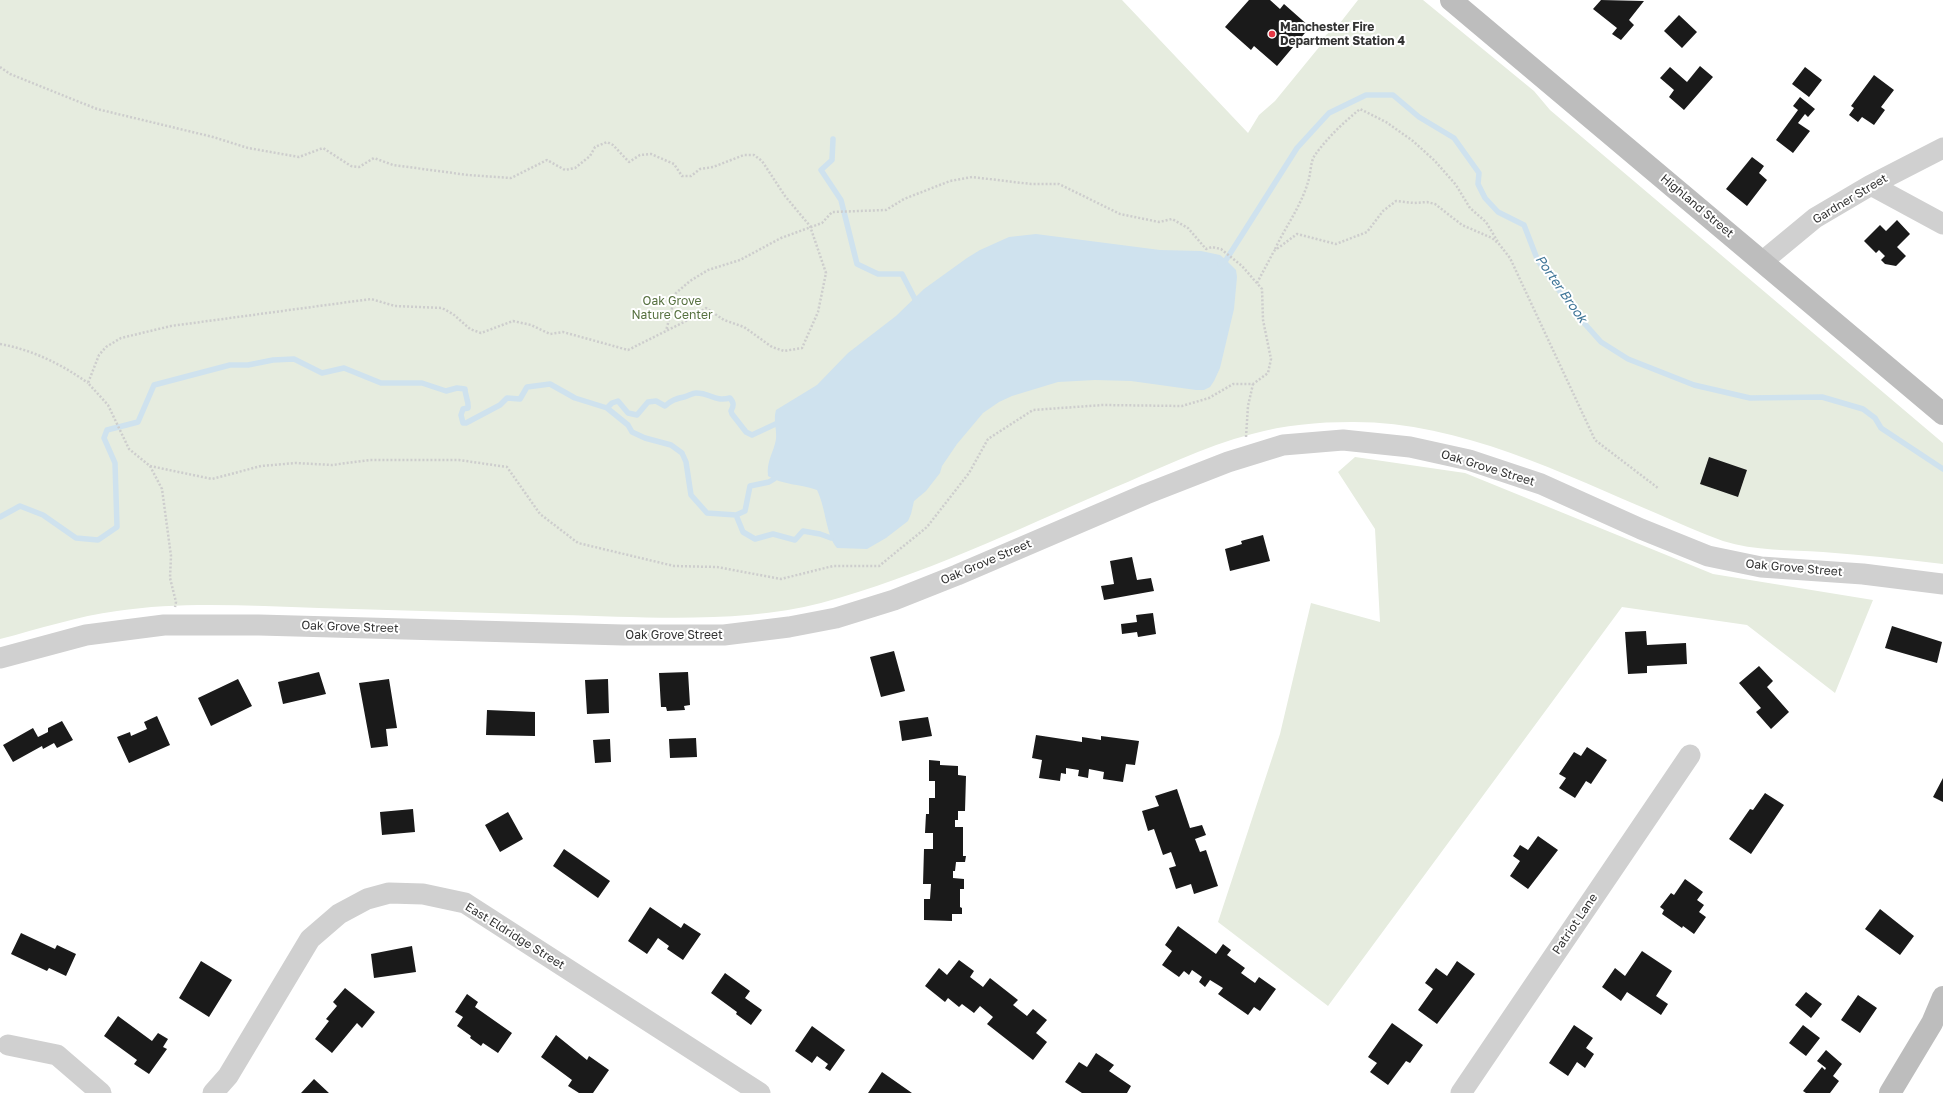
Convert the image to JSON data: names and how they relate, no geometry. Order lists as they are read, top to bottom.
{
  "streets": {
    "main road": ["Highland Street"],
    "street": [
      "Gardner Street",
      "Oak Grove Street",
      "Patriot Lane",
      "East Eldridge Street"
    ]
  },
  "crossings": [
    ["Gardner Street", "Highland Street"]
  ],
  "water": ["Porter Brook"],
  "parks": ["Oak Grove Nature Center"],
  "places": ["Manchester Fire Department Station 4"]
}
